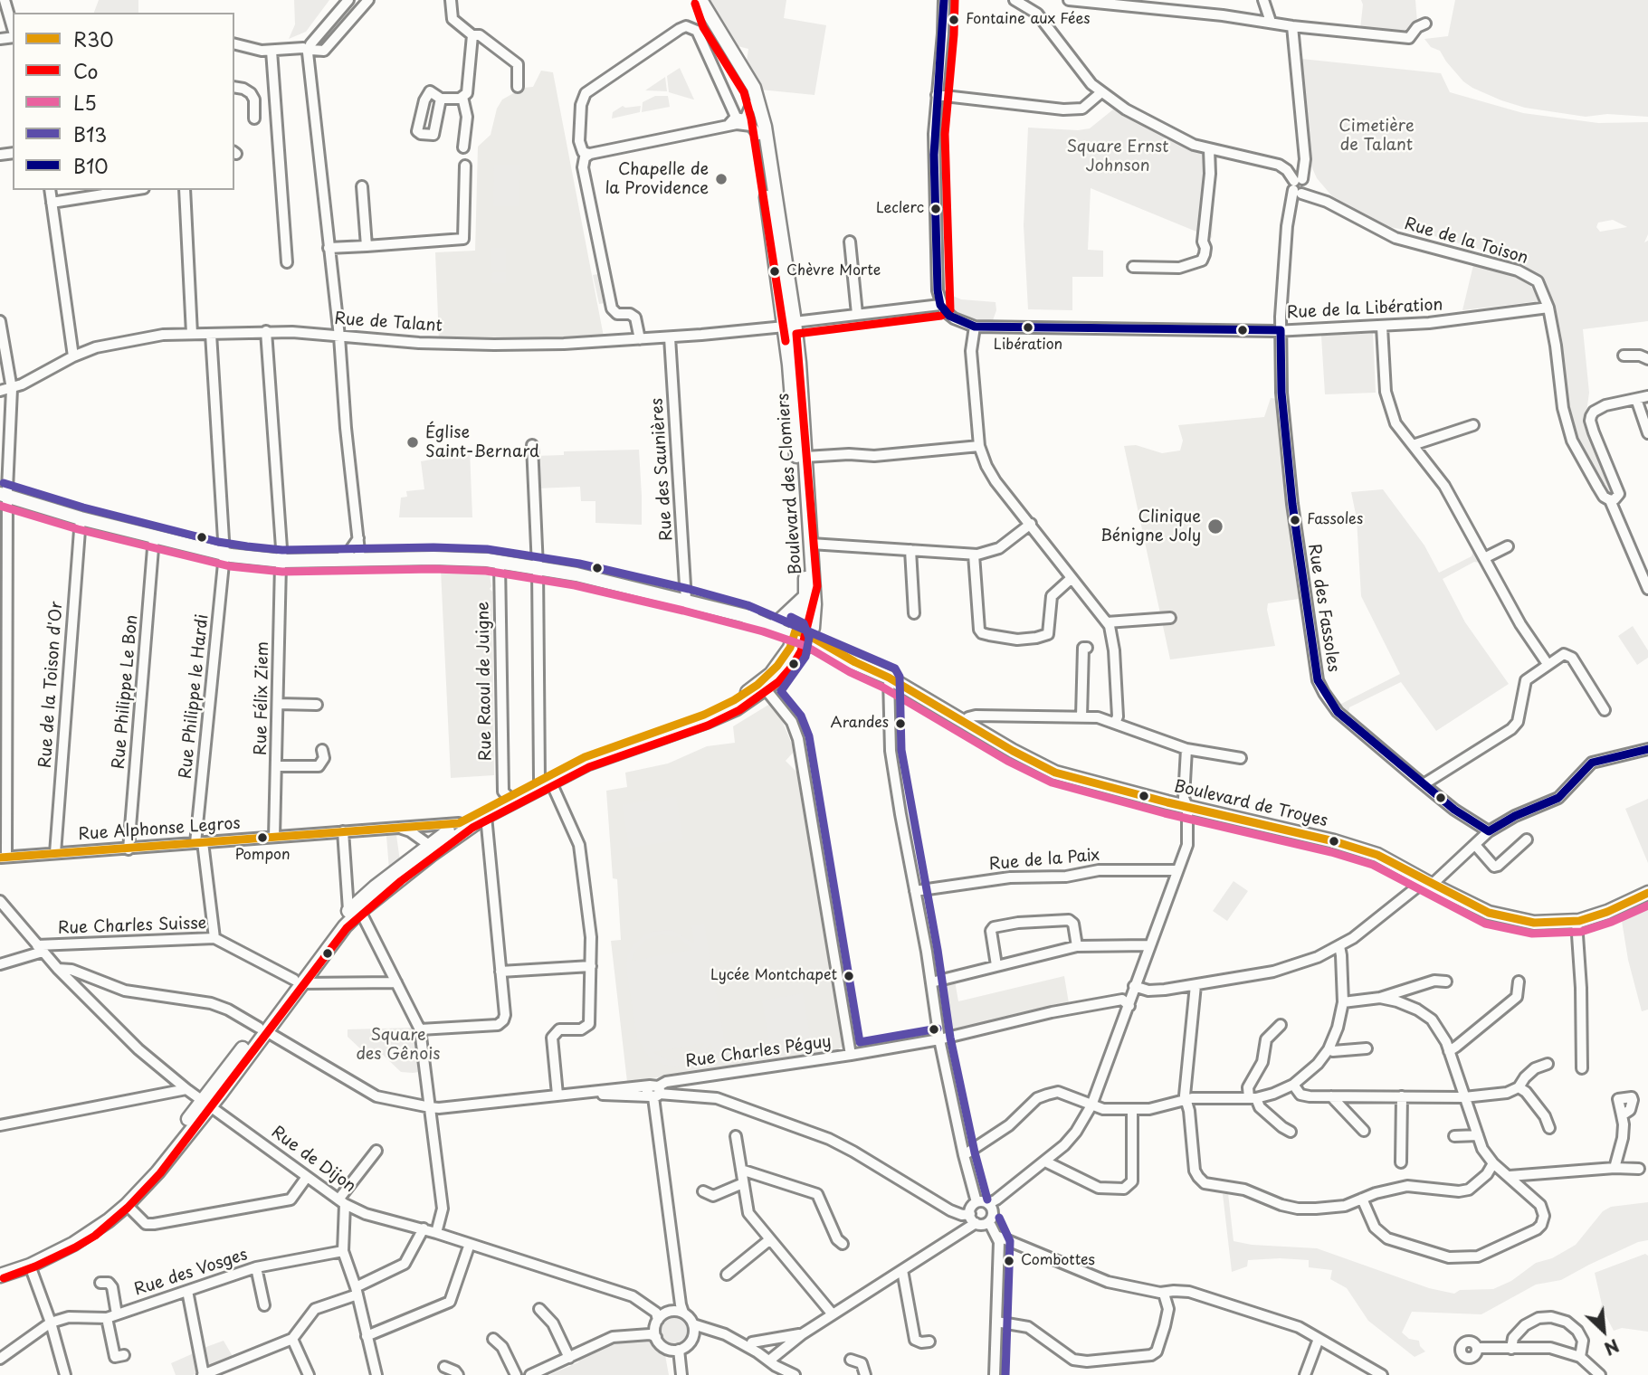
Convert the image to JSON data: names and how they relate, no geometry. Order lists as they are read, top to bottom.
{
  "streets": {
    "main road": ["Boulevard des Clomiers", "Boulevard de Troyes"],
    "street": [
      "Rue de la Toison",
      "Rue de la Libération",
      "Rue de Talant",
      "Rue des Saunières",
      "Rue des Fassoles",
      "Rue Raoul de Juigne",
      "Rue de la Toison d'Or",
      "Rue Philippe Le Bon",
      "Rue Philippe le Hardi",
      "Rue Félix Ziem",
      "Rue Alphonse Legros",
      "Rue de la Paix",
      "Rue Charles Suisse",
      "Rue Charles Péguy",
      "Rue de Dijon",
      "Rue des Vosges"
    ]
  },
  "crossings": [
    ["Rue de la Toison", "Rue de la Libération"],
    ["Rue de la Toison", "Rue des Fassoles"],
    ["Rue de la Libération", "Rue des Fassoles"],
    ["Rue de Talant", "Rue des Saunières"],
    ["Rue de Talant", "Boulevard des Clomiers"],
    ["Rue de Talant", "Rue Philippe le Hardi"],
    ["Rue de Talant", "Rue Félix Ziem"],
    ["Boulevard des Clomiers", "Boulevard de Troyes"],
    ["Rue de la Toison d'Or", "Rue Alphonse Legros"],
    ["Rue Philippe Le Bon", "Rue Alphonse Legros"],
    ["Rue Philippe le Hardi", "Rue Alphonse Legros"],
    ["Rue Philippe le Hardi", "Rue Charles Suisse"],
    ["Rue Félix Ziem", "Rue Alphonse Legros"],
    ["Rue Charles Suisse", "Rue de Dijon"]
  ],
  "parks": ["Cimetière de Talant", "Square Ernst Johnson", "Square des Gênois"],
  "places": [
    "Fontaine aux Fées",
    "Chapelle de la Providence",
    "Leclerc",
    "Chèvre Morte",
    "Libération",
    "Église Saint-Bernard",
    "Fassoles",
    "Clinique Bénigne Joly",
    "Arandes",
    "Pompon",
    "Lycée Montchapet",
    "Combottes"
  ],
  "lines": [
    "transit line Co",
    "transit line B10",
    "transit line B13",
    "transit line L5",
    "transit line R30"
  ],
  "legend": [
    "R30",
    "Co",
    "L5",
    "B13",
    "B10"
  ],
  "north": "bottom right"
}
